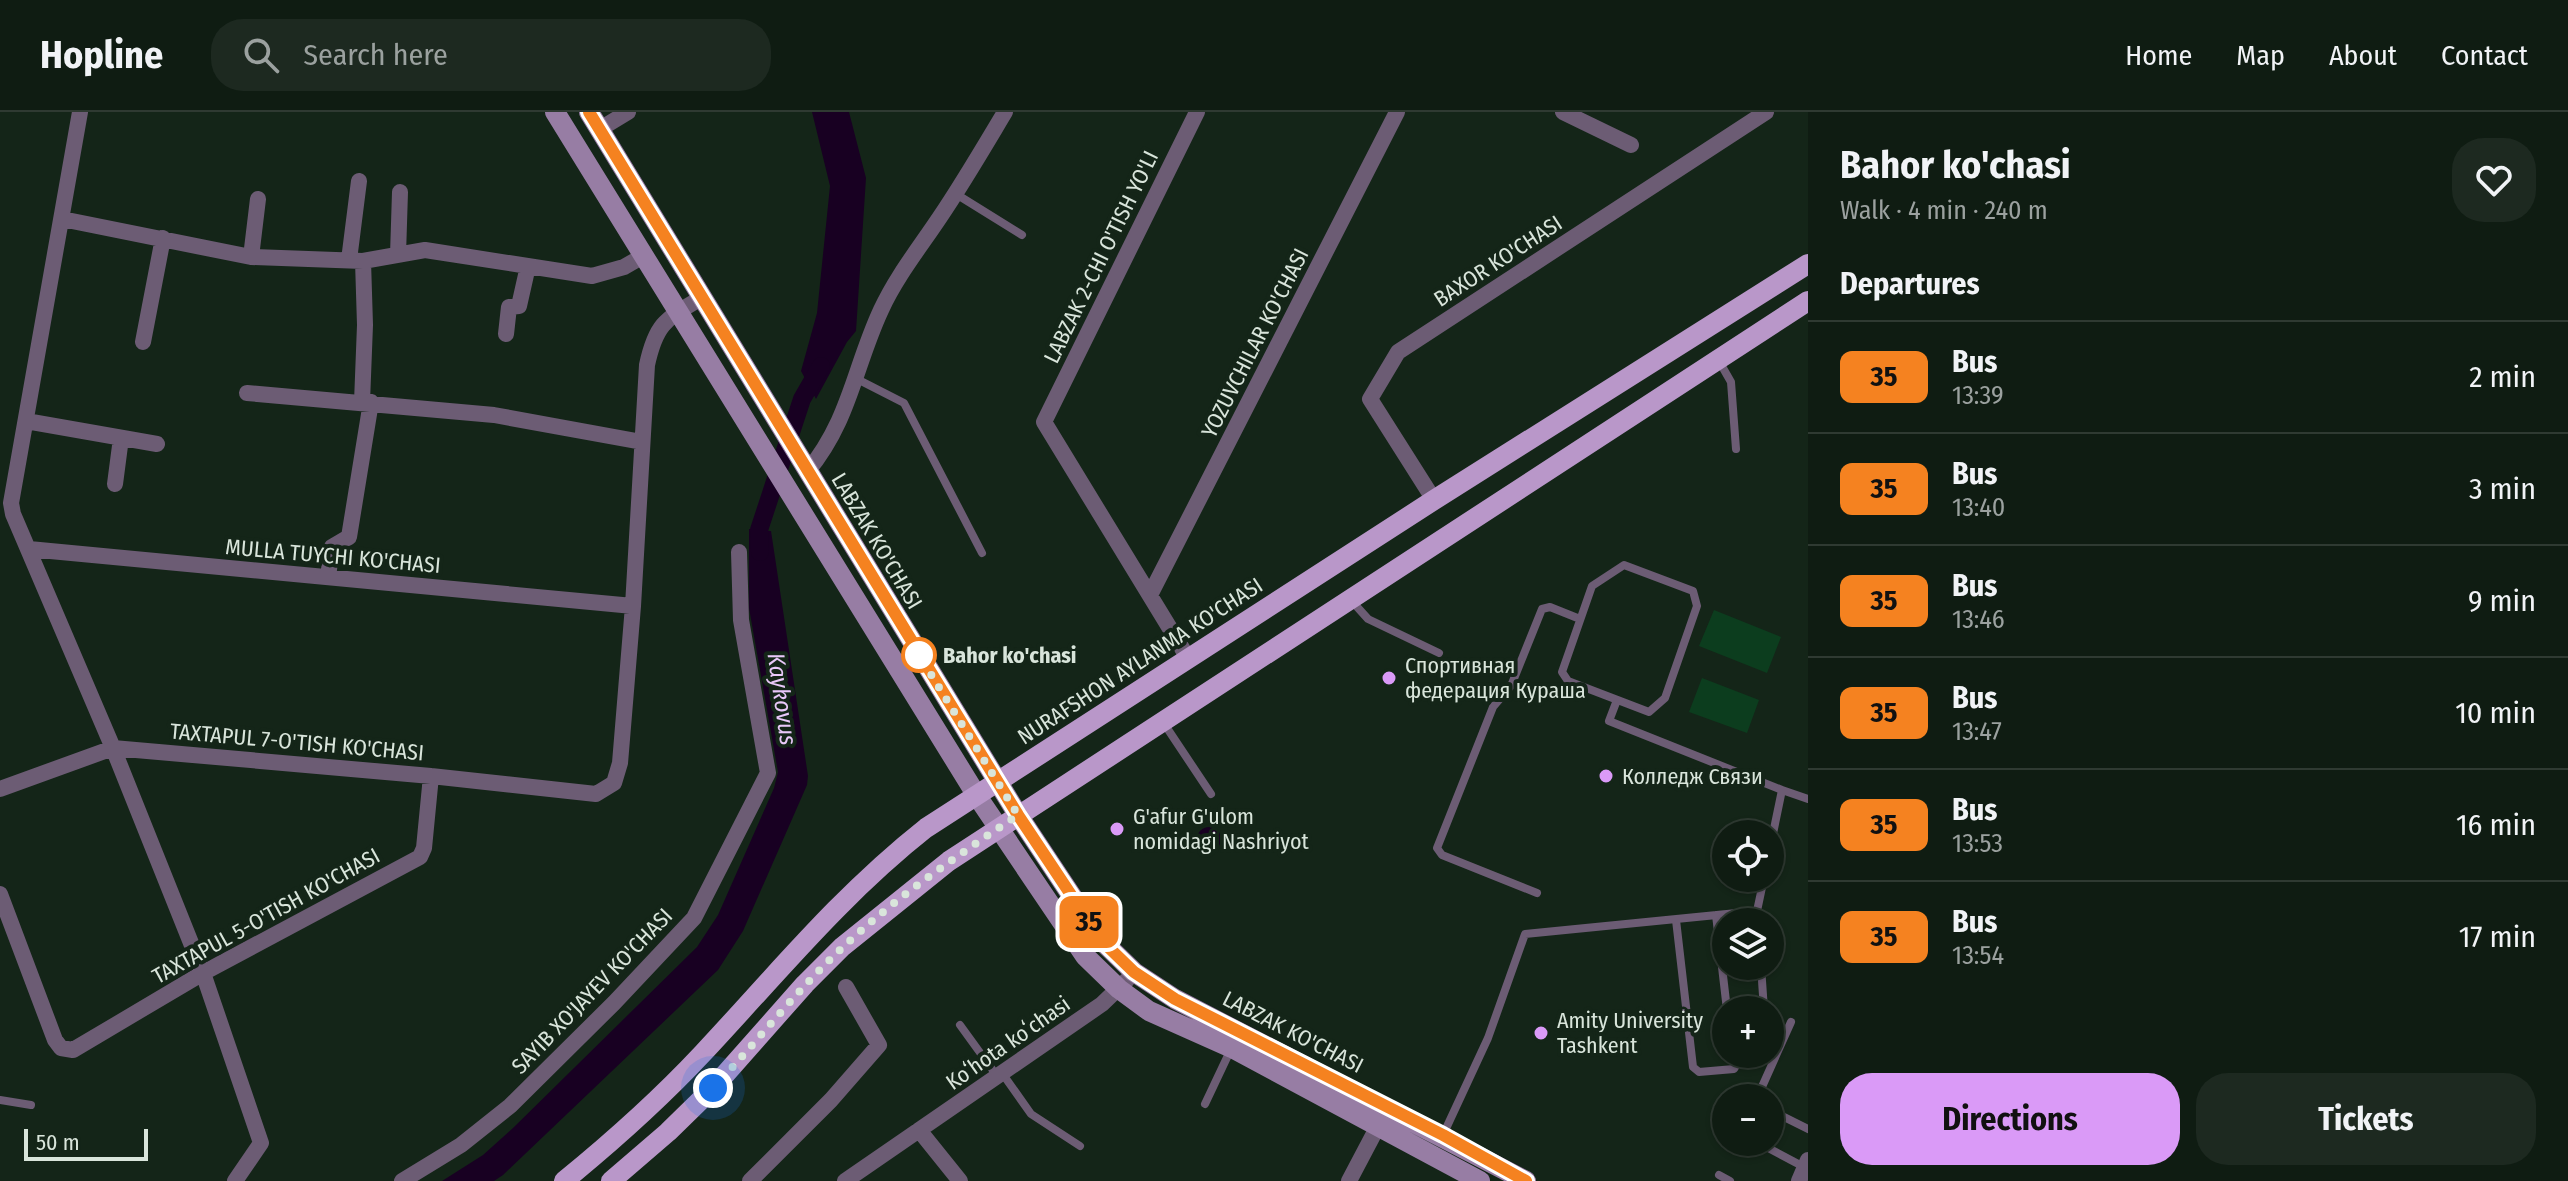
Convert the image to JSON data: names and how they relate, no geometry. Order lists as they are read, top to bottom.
{
  "streets": {
    "main road": ["LABZAK KO'CHASI", "NURAFSHON AYLANMA KO'CHASI"],
    "street": [
      "LABZAK 2-CHI O'TISH YO'LI",
      "BAXOR KO'CHASI",
      "YOZUVCHILAR KO'CHASI",
      "MULLA TUYCHI KO'CHASI",
      "TAXTAPUL 7-O'TISH KO'CHASI",
      "TAXTAPUL 5-O'TISH KO'CHASI",
      "SAYIB XO'JAYEV KO'CHASI",
      "Koʻhota koʻchasi"
    ]
  },
  "crossings": [
    ["LABZAK 2-CHI O'TISH YO'LI", "YOZUVCHILAR KO'CHASI"],
    ["BAXOR KO'CHASI", "NURAFSHON AYLANMA KO'CHASI"],
    ["LABZAK KO'CHASI", "NURAFSHON AYLANMA KO'CHASI"],
    ["LABZAK KO'CHASI", "Koʻhota koʻchasi"],
    ["MULLA TUYCHI KO'CHASI", "TAXTAPUL 7-O'TISH KO'CHASI"],
    ["TAXTAPUL 7-O'TISH KO'CHASI", "TAXTAPUL 5-O'TISH KO'CHASI"]
  ],
  "water": ["Kaykovus"],
  "places": [
    "Bahor ko'chasi",
    "Спортивная федерация Кураша",
    "Колледж Связи",
    "G'afur G'ulom nomidagi Nashriyot",
    "Amity University Tashkent"
  ],
  "lines": ["bus line 35"],
  "scale_bar": "50 m",
  "page": {
    "header": "Hopline",
    "search": "Search here",
    "nav": [
      "Home",
      "Map",
      "About",
      "Contact"
    ],
    "on_map": "35",
    "heading": [
      ["Bahor ko'chasi", "Walk · 4 min · 240 m"],
      "Departures"
    ],
    "list": [
      {
        "mark": "35",
        "name": "Bus",
        "note": "13:39",
        "value": "2 min"
      },
      {
        "mark": "35",
        "name": "Bus",
        "note": "13:40",
        "value": "3 min"
      },
      {
        "mark": "35",
        "name": "Bus",
        "note": "13:46",
        "value": "9 min"
      },
      {
        "mark": "35",
        "name": "Bus",
        "note": "13:47",
        "value": "10 min"
      },
      {
        "mark": "35",
        "name": "Bus",
        "note": "13:53",
        "value": "16 min"
      },
      {
        "mark": "35",
        "name": "Bus",
        "note": "13:54",
        "value": "17 min"
      }
    ],
    "map_buttons": ["+", "−"],
    "buttons": ["Directions", "Tickets"],
    "scale": "50 m"
  }
}
